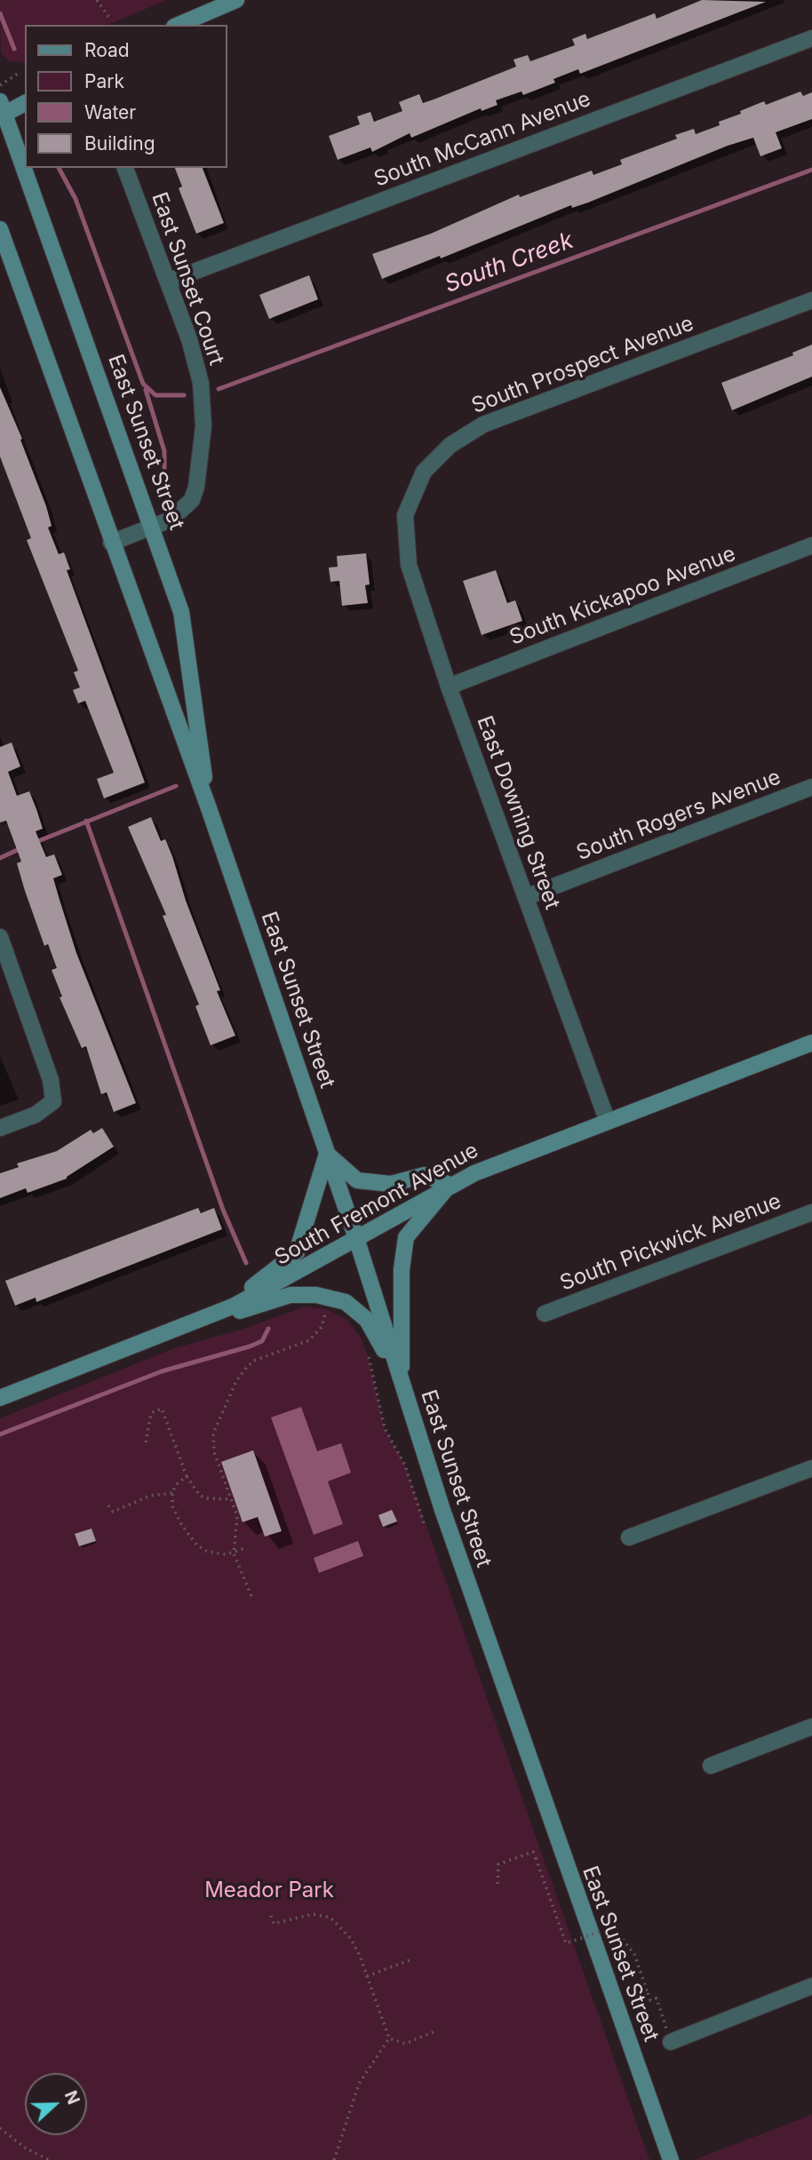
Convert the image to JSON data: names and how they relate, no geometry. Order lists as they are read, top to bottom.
{
  "streets": {
    "main road": ["East Sunset Street", "South Fremont Avenue"],
    "street": [
      "South McCann Avenue",
      "East Sunset Court",
      "South Prospect Avenue",
      "South Kickapoo Avenue",
      "East Downing Street",
      "South Rogers Avenue",
      "South Pickwick Avenue"
    ]
  },
  "crossings": [
    ["South McCann Avenue", "East Sunset Court"],
    ["East Sunset Court", "East Sunset Street"],
    ["South Prospect Avenue", "East Downing Street"],
    ["East Sunset Street", "South Fremont Avenue"],
    ["South Kickapoo Avenue", "East Downing Street"],
    ["East Downing Street", "South Rogers Avenue"],
    ["East Downing Street", "South Fremont Avenue"]
  ],
  "water": ["South Creek"],
  "parks": ["Meador Park"],
  "legend": [
    "Road",
    "Park",
    "Water",
    "Building"
  ],
  "north": "right"
}
